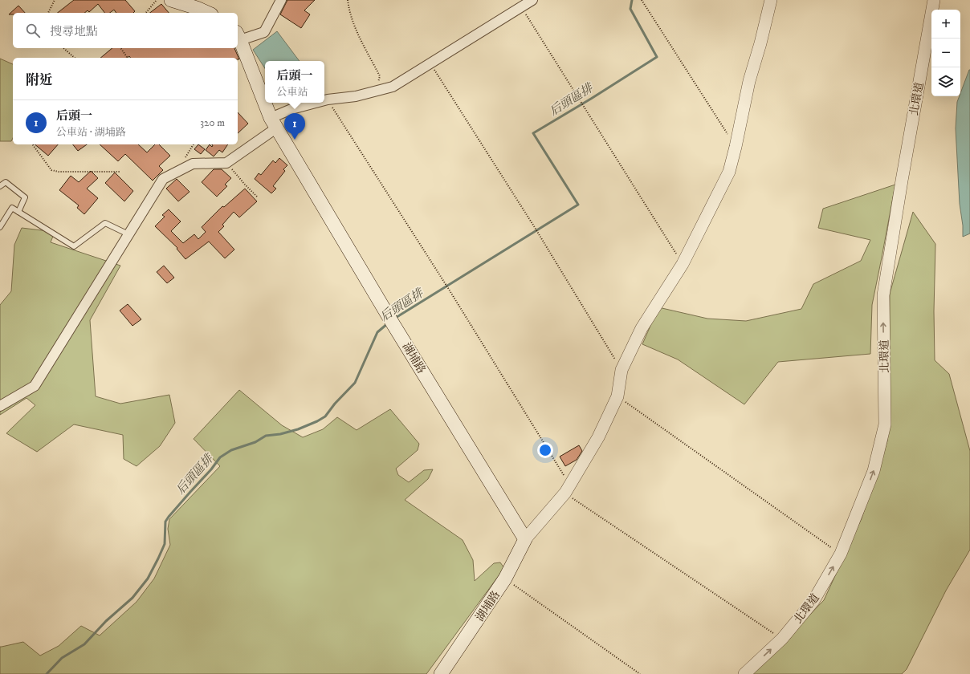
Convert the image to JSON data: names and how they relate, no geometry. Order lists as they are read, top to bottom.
{
  "streets": {
    "main road": ["湖埔路"],
    "street": ["北環道"]
  },
  "one_way": ["北環道"],
  "water": ["后頭區排"],
  "page": {
    "map_buttons": ["+", "−"],
    "search": "搜尋地點",
    "heading": "附近",
    "popup": ["后頭一", "公車站"],
    "list": [
      {
        "mark": "1",
        "name": "后頭一",
        "note": "公車站 · 湖埔路",
        "value": "320 m"
      }
    ],
    "pins": "1"
  }
}
